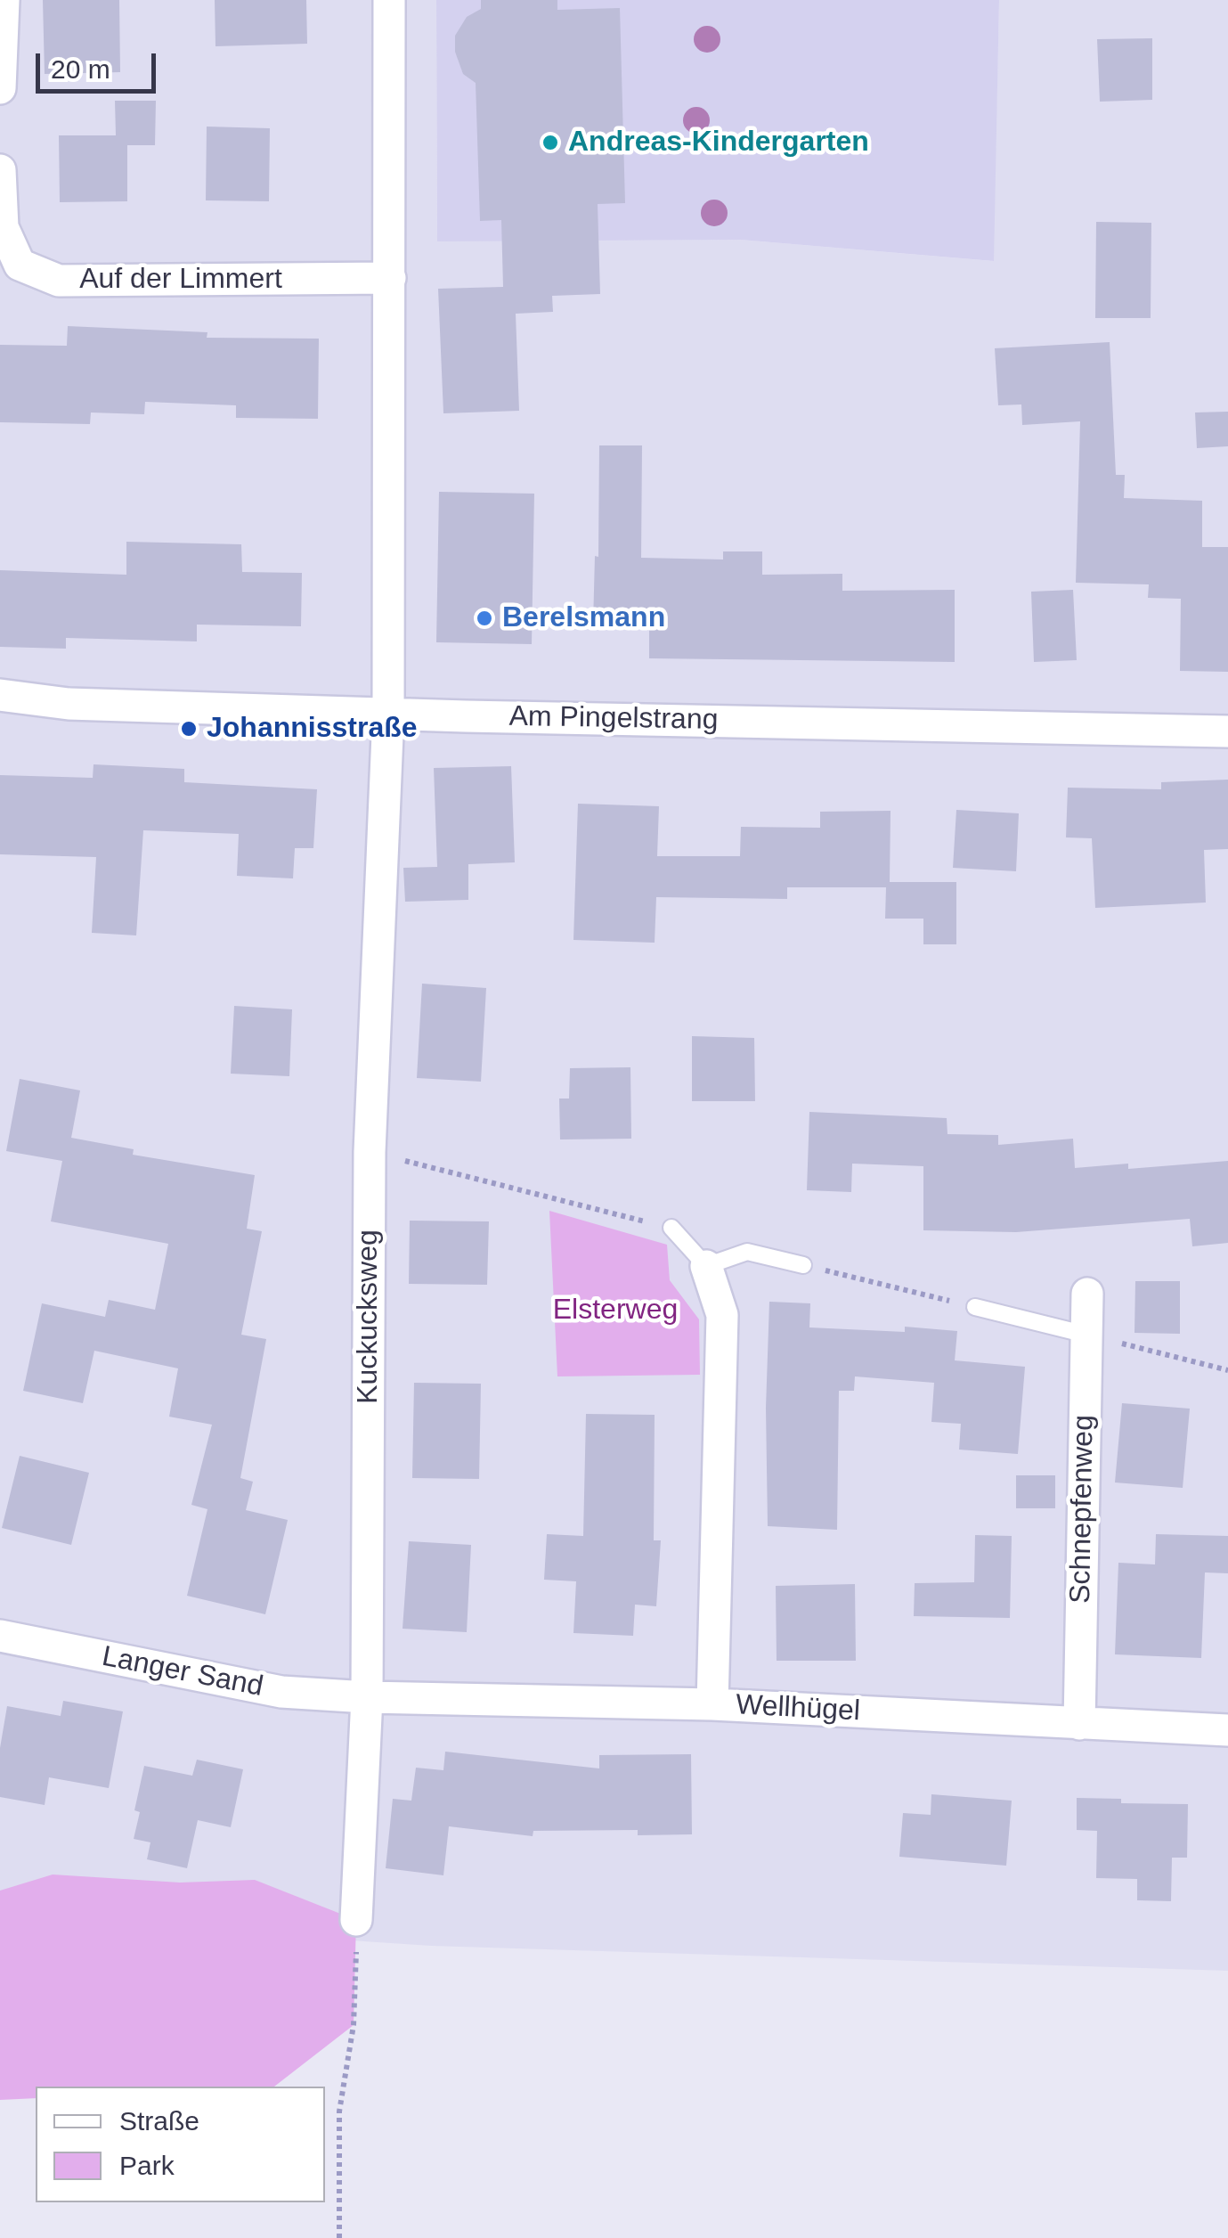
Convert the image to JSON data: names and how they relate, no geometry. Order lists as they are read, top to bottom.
{
  "streets": {
    "street": [
      "Auf der Limmert",
      "Am Pingelstrang",
      "Kuckucksweg",
      "Schnepfenweg",
      "Langer Sand",
      "Wellhügel"
    ]
  },
  "crossings": [
    ["Am Pingelstrang", "Kuckucksweg"],
    ["Kuckucksweg", "Langer Sand"],
    ["Kuckucksweg", "Wellhügel"],
    ["Schnepfenweg", "Wellhügel"],
    ["Langer Sand", "Wellhügel"]
  ],
  "parks": ["Elsterweg"],
  "places": ["Andreas-Kindergarten", "Berelsmann", "Johannisstraße"],
  "legend": ["Straße", "Park"],
  "scale_bar": "20 m"
}
